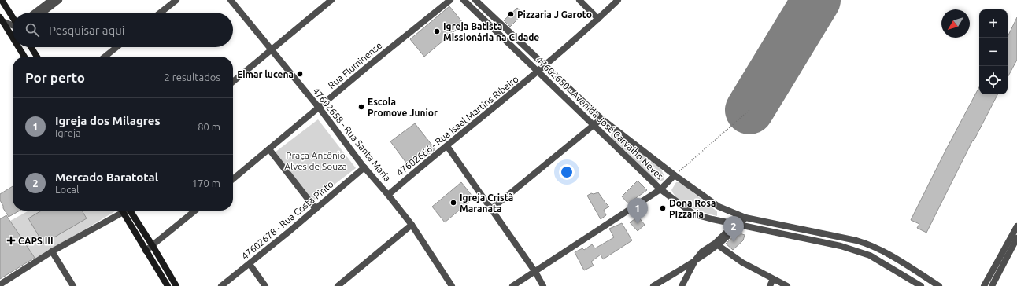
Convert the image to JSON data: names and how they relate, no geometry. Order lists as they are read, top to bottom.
{
  "streets": {
    "street": [
      "Rua Fluminense",
      "47602650 - Avenida José Carvalho Neves",
      "47602666 - Rua Isael Martins Ribeiro",
      "47602658 - Rua Santa Maria",
      "47602678 - Rua Costa Pinto"
    ]
  },
  "crossings": [
    ["Rua Fluminense", "47602658 - Rua Santa Maria"],
    ["47602650 - Avenida José Carvalho Neves", "47602666 - Rua Isael Martins Ribeiro"],
    ["47602666 - Rua Isael Martins Ribeiro", "47602658 - Rua Santa Maria"],
    ["47602658 - Rua Santa Maria", "47602678 - Rua Costa Pinto"]
  ],
  "parks": ["Praça Antônio Alves de Souza"],
  "places": {
    "other": [
      "Pizzaria J Garoto",
      "Igreja Batista Missionária na Cidade",
      "Eimar lucena",
      "Escola Promove Junior",
      "Igreja Cristã Maranata",
      "Dona Rosa PIzzaria"
    ],
    "health": ["CAPS III"]
  },
  "north": "bottom left",
  "page": {
    "map_buttons": ["+", "−"],
    "search": "Pesquisar aqui",
    "heading": ["Por perto", "2 resultados"],
    "list": [
      {
        "mark": "1",
        "name": "Igreja dos Milagres",
        "note": "Igreja",
        "value": "80 m"
      },
      {
        "mark": "2",
        "name": "Mercado Baratotal",
        "note": "Local",
        "value": "170 m"
      }
    ],
    "pins": ["1", "2"]
  }
}
